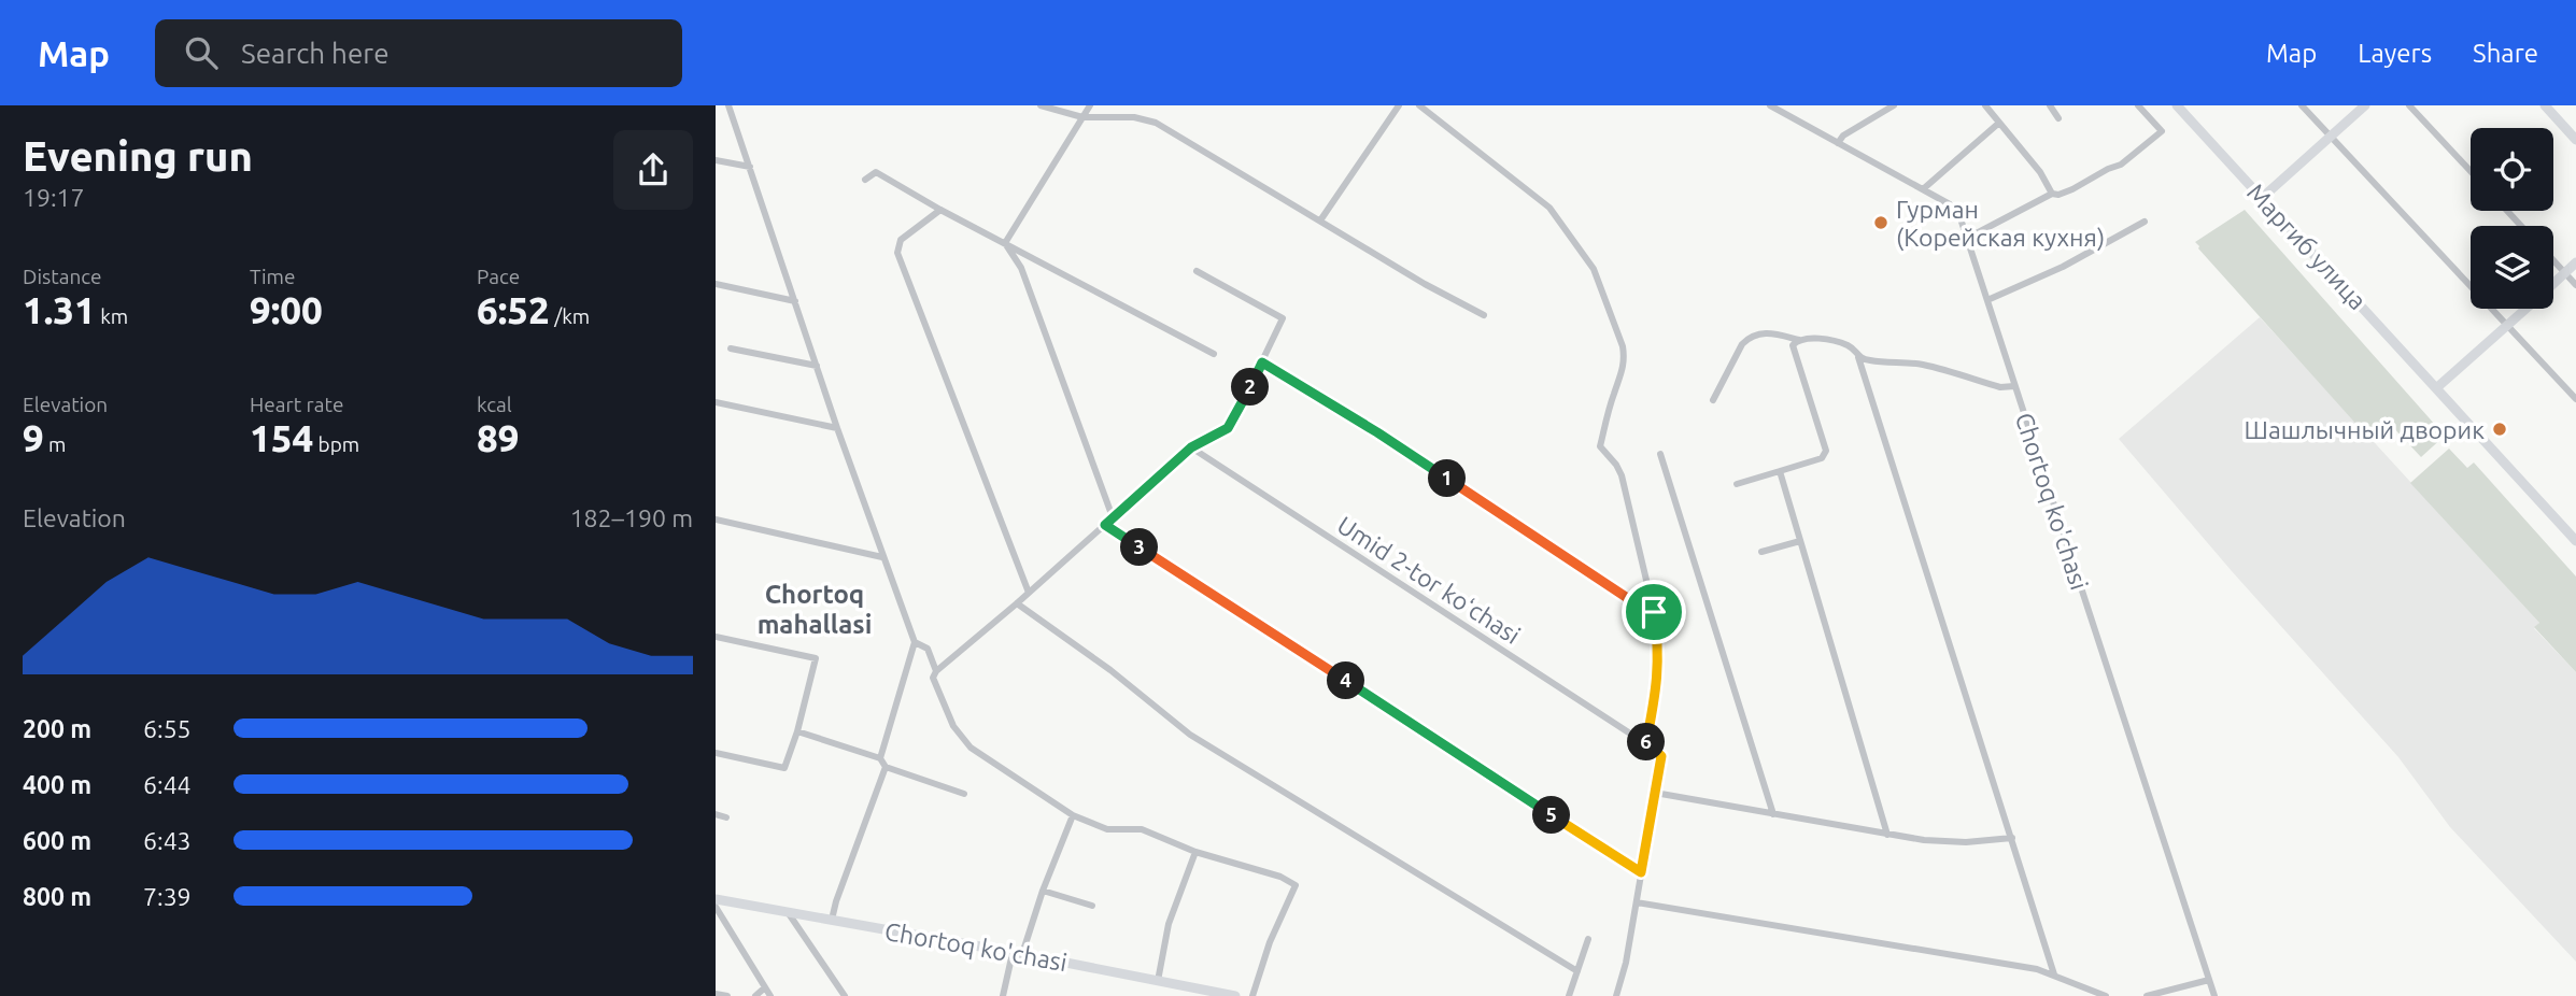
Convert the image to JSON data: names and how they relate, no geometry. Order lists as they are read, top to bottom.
{
  "streets": {
    "street": ["Маргиб улица", "Chortoq ko'chasi", "Umid 2-tor koʻchasi"]
  },
  "districts": ["Chortoq mahallasi"],
  "places": ["Гурман (Корейская кухня)", "Шашлычный дворик"],
  "page": {
    "header": "Map",
    "search": "Search here",
    "nav": ["Map", "Layers", "Share"],
    "heading": ["Evening run", "19:17"],
    "stats": [
      ["Distance", "1.31 km"],
      ["Time", "9:00"],
      ["Pace", "6:52 /km"],
      ["Elevation", "9 m"],
      ["Heart rate", "154 bpm"],
      ["kcal", "89"]
    ],
    "pins": [
      "2",
      "1",
      "3",
      "4",
      "6",
      "5"
    ],
    "chart": ["Elevation", "182–190 m"],
    "list": [
      {
        "name": "200 m",
        "note": "6:55"
      },
      {
        "name": "400 m",
        "note": "6:44"
      },
      {
        "name": "600 m",
        "note": "6:43"
      },
      {
        "name": "800 m",
        "note": "7:39"
      }
    ]
  }
}
